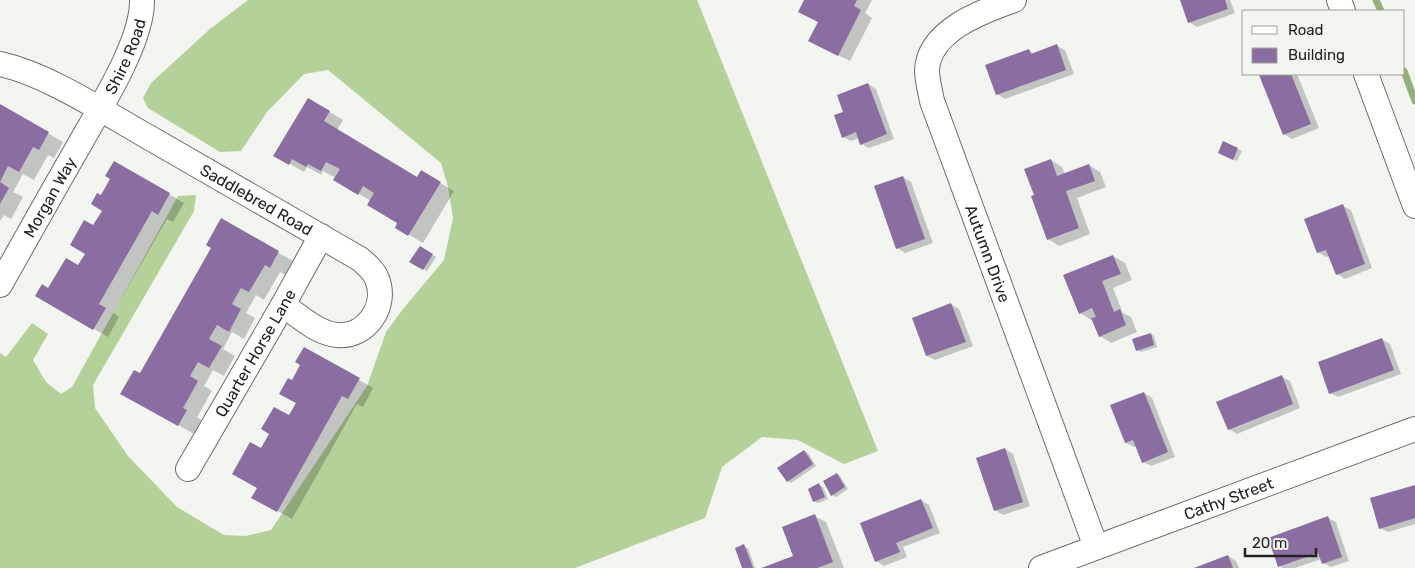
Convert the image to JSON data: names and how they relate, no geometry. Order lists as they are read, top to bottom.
{
  "streets": {
    "street": [
      "Shire Road",
      "Morgan Way",
      "Saddlebred Road",
      "Autumn Drive",
      "Quarter Horse Lane",
      "Cathy Street"
    ]
  },
  "crossings": [
    ["Shire Road", "Morgan Way"],
    ["Shire Road", "Saddlebred Road"],
    ["Morgan Way", "Saddlebred Road"],
    ["Saddlebred Road", "Quarter Horse Lane"],
    ["Autumn Drive", "Cathy Street"]
  ],
  "legend": ["Road", "Building"],
  "scale_bar": "20 m"
}
